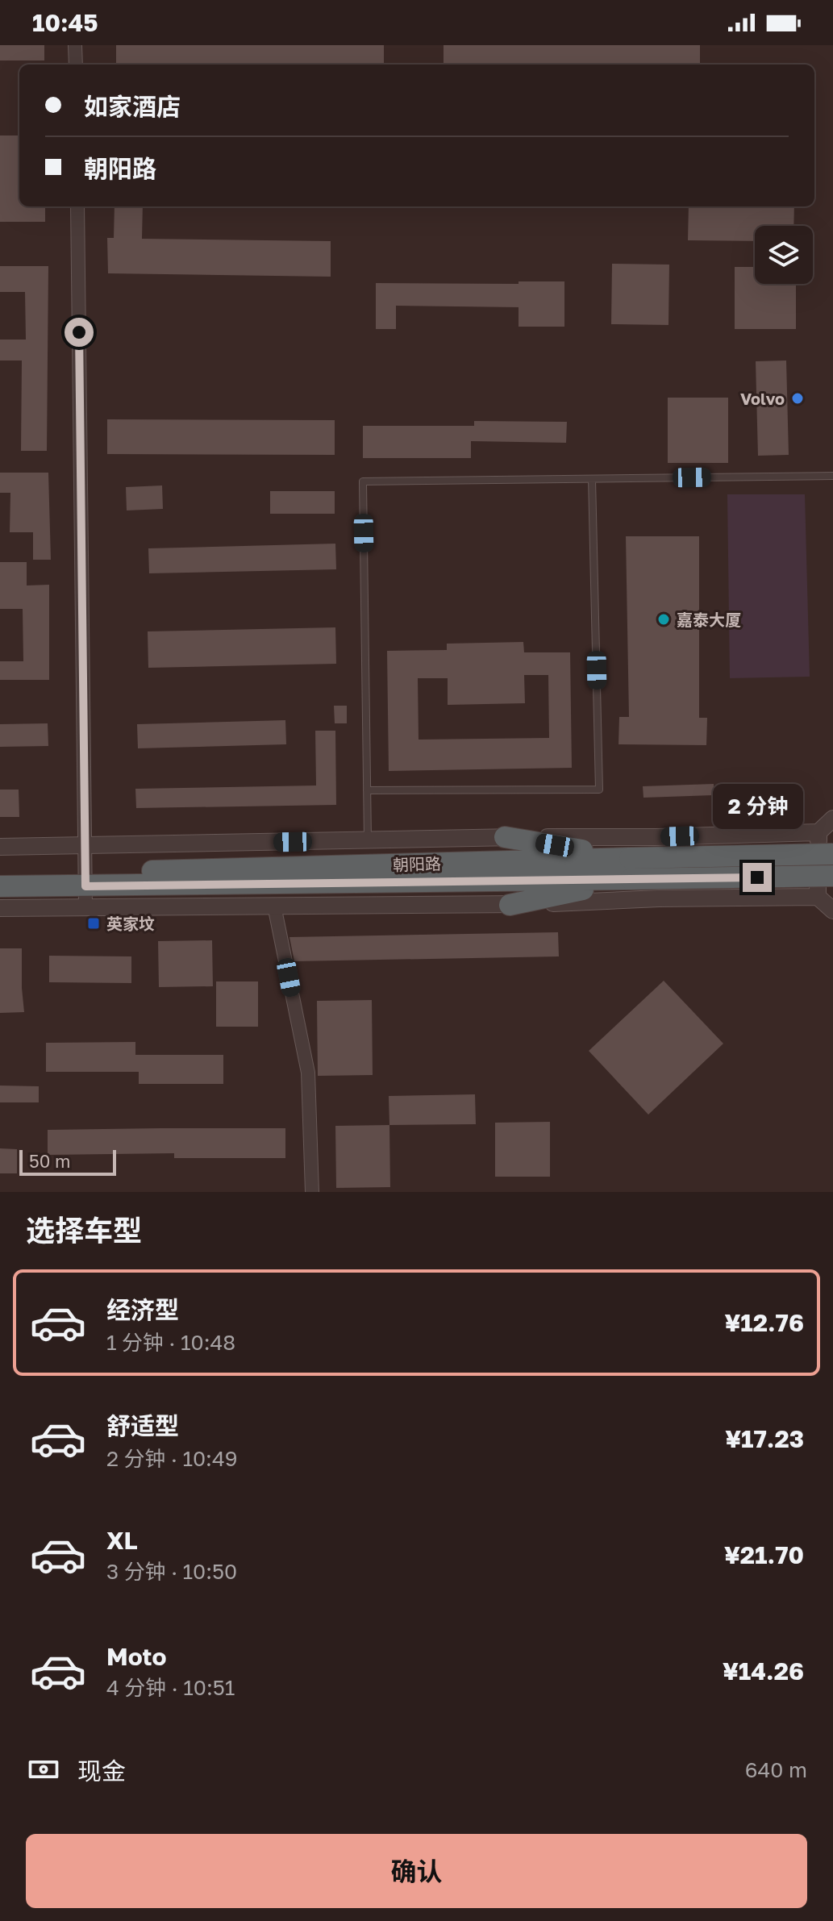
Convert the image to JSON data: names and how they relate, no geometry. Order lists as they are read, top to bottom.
{
  "streets": {
    "highway": ["朝阳路"]
  },
  "places": {
    "other": ["Volvo", "嘉泰大厦"],
    "transit": ["英家坟"]
  },
  "scale_bar": "50 m",
  "page": {
    "status": "10:45",
    "banner": ["如家酒店", "朝阳路"],
    "bubble": "2 分钟",
    "scale": "50 m",
    "heading": "选择车型",
    "list": [
      {
        "name": "经济型",
        "note": "1 分钟 · 10:48",
        "value": "¥12.76"
      },
      {
        "name": "舒适型",
        "note": "2 分钟 · 10:49",
        "value": "¥17.23"
      },
      {
        "name": "XL",
        "note": "3 分钟 · 10:50",
        "value": "¥21.70"
      },
      {
        "name": "Moto",
        "note": "4 分钟 · 10:51",
        "value": "¥14.26"
      }
    ],
    "pay": ["现金", "640 m"],
    "buttons": "确认"
  }
}
